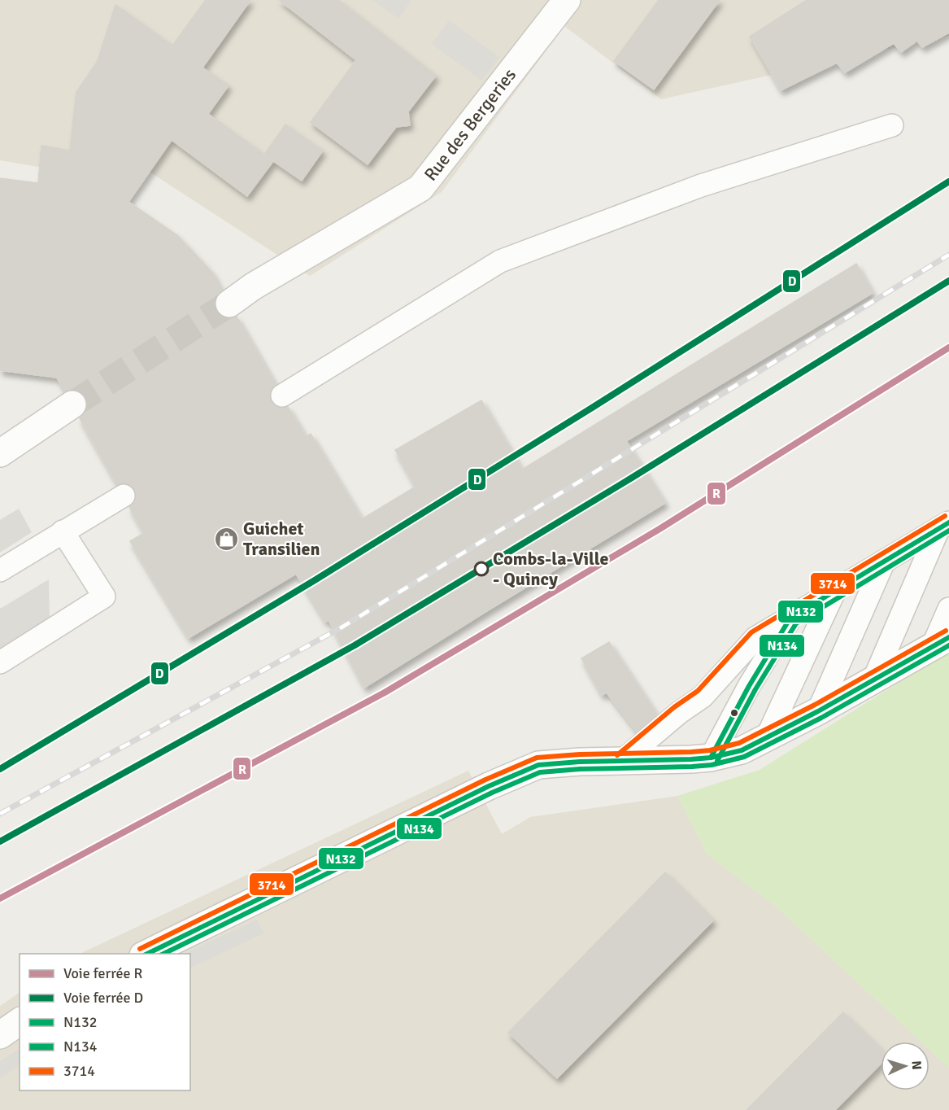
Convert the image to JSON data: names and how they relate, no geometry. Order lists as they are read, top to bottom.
{
  "streets": {
    "street": ["Rue des Bergeries"]
  },
  "places": {
    "shop": ["Guichet Transilien"],
    "other": ["Combs-la-Ville - Quincy"]
  },
  "lines": [
    "rail line D",
    "rail line R",
    "transit line 3714",
    "transit line N132",
    "transit line N134"
  ],
  "legend": [
    "Voie ferrée R",
    "Voie ferrée D",
    "N132",
    "N134",
    "3714"
  ],
  "north": "right"
}
